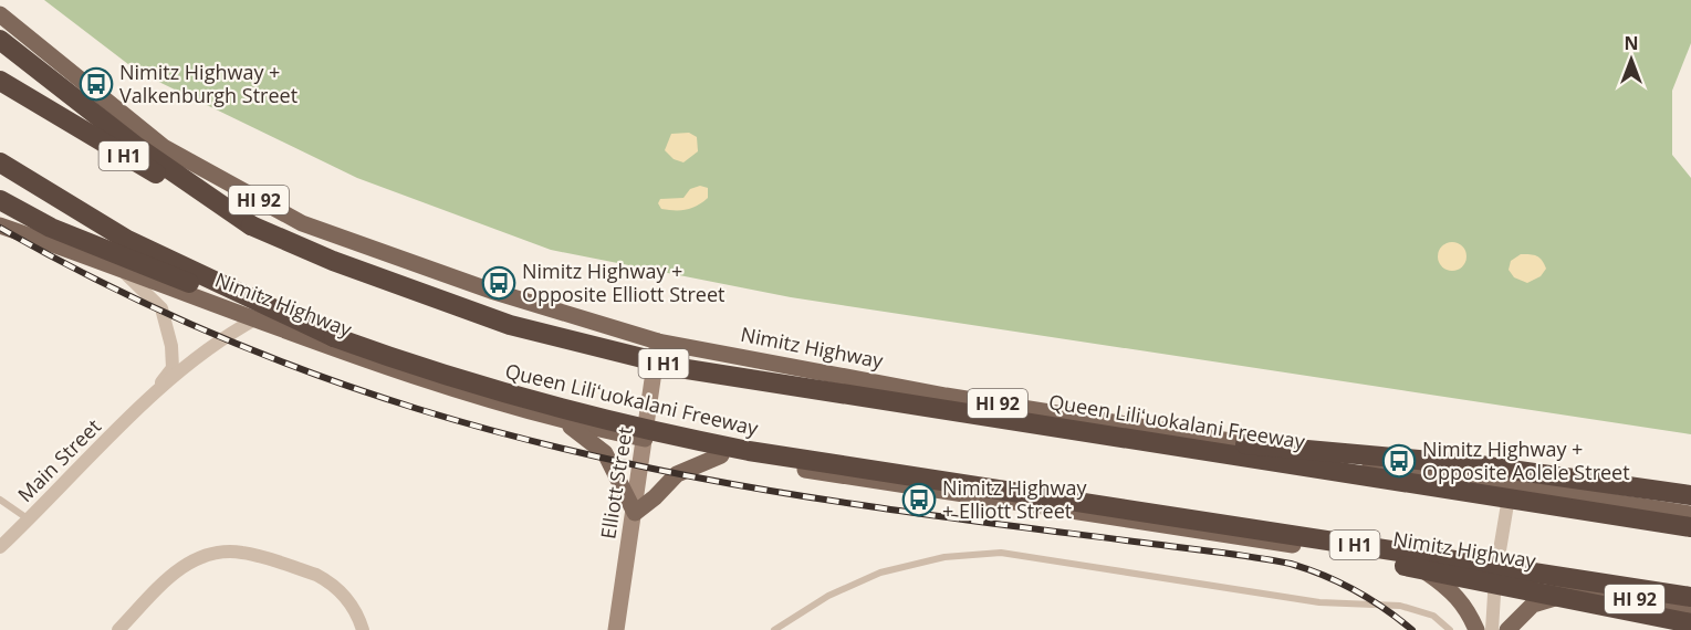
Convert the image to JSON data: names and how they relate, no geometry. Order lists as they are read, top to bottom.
{
  "streets": {
    "highway": ["I H1", "Queen Liliʻuokalani Freeway"],
    "main road": ["HI 92", "Nimitz Highway"],
    "street": ["Main Street", "Elliott Street"]
  },
  "crossings": [
    ["Nimitz Highway", "Main Street"],
    ["Nimitz Highway", "Elliott Street"]
  ],
  "places": {
    "bus stop": [
      "Nimitz Highway + Valkenburgh Street",
      "Nimitz Highway + Opposite Elliott Street",
      "Nimitz Highway + Opposite Aolele Street",
      "Nimitz Highway + Elliott Street"
    ]
  },
  "north": "top"
}
